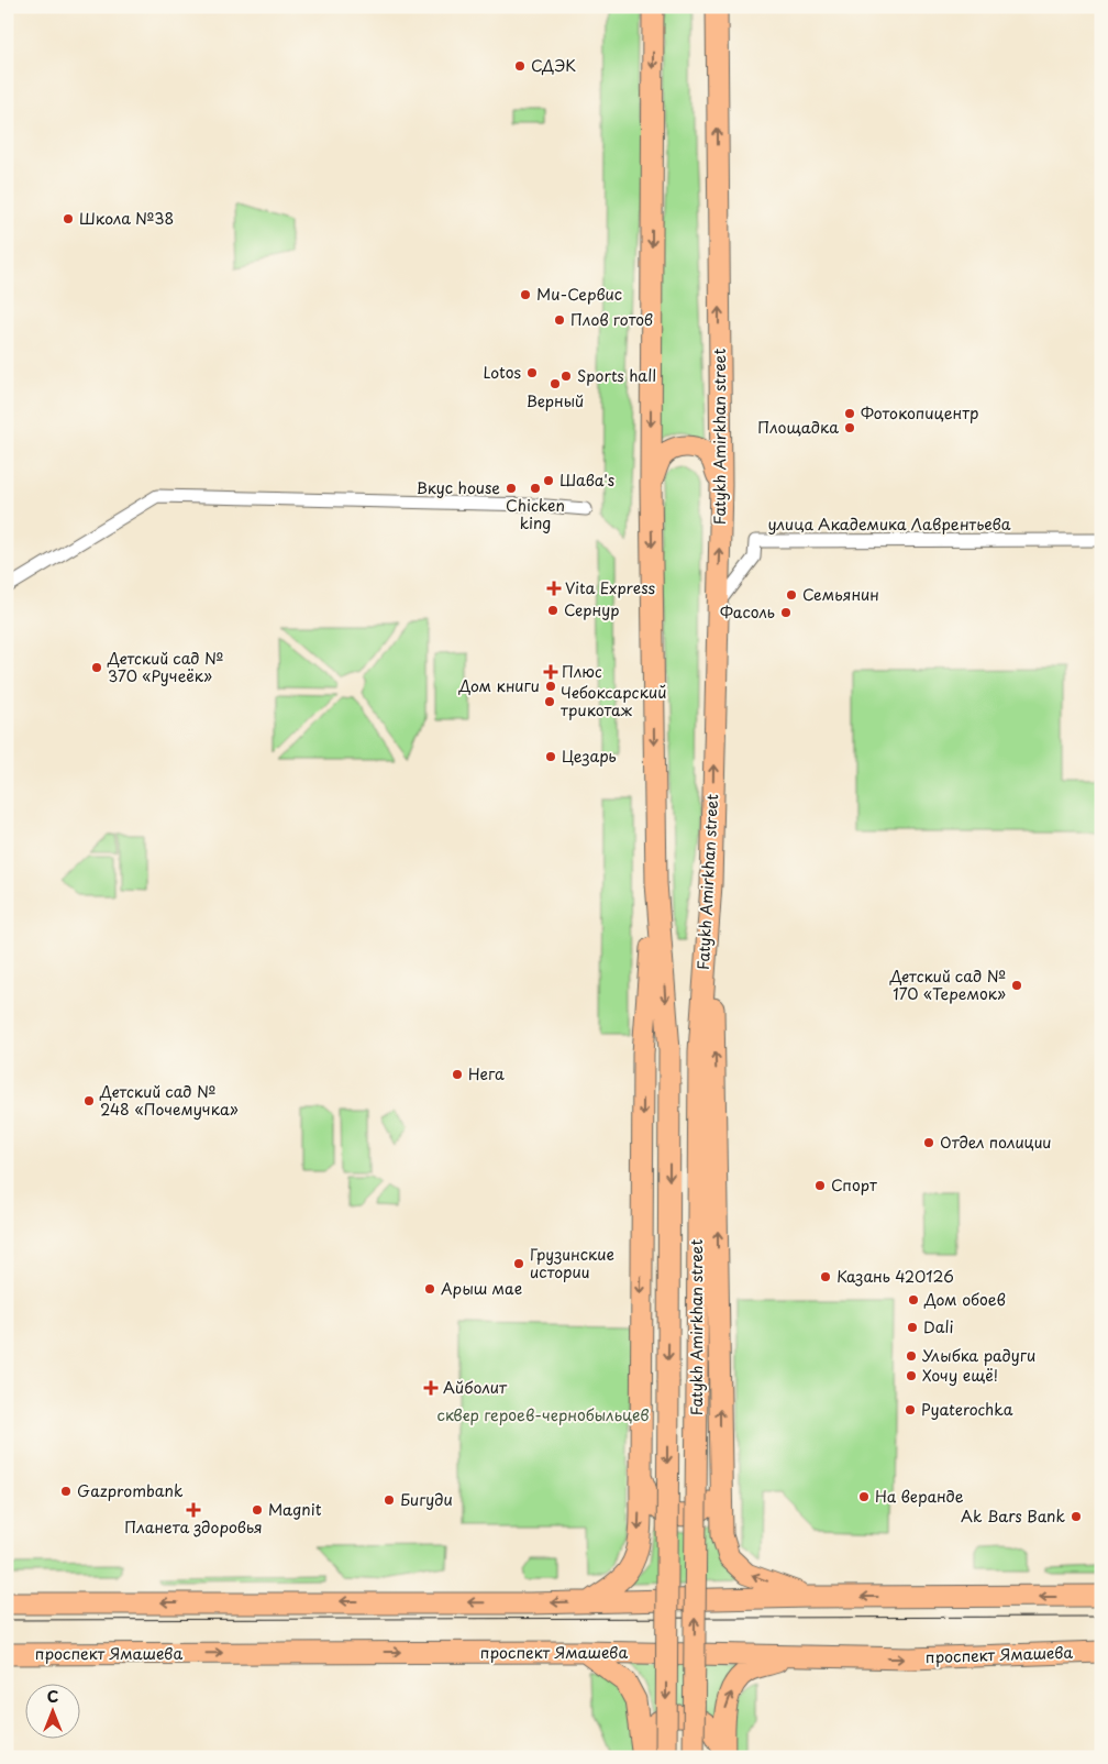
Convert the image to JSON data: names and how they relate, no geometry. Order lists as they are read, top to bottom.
{
  "streets": {
    "main road": ["Fatykh Amirkhan street", "проспект Ямашева"],
    "street": ["улица Академика Лаврентьева"]
  },
  "crossings": [
    ["Fatykh Amirkhan street", "улица Академика Лаврентьева"]
  ],
  "parks": ["сквер героев-чернобыльцев"],
  "places": {
    "other": [
      "СДЭК",
      "Школа №38",
      "Ми-Сервис",
      "Плов готов",
      "Lotos",
      "Sports hall",
      "Верный",
      "Фотокопицентр",
      "Площадка",
      "Шава's",
      "Вкус house",
      "Chicken king",
      "Семьянин",
      "Сернур",
      "Фасоль",
      "Детский сад № 370 «Ручеёк»",
      "Дом книги",
      "Чебоксарский трикотаж",
      "Цезарь",
      "Детский сад № 170 «Теремок»",
      "Нега",
      "Детский сад № 248 «Почемучка»",
      "Отдел полиции",
      "Спорт",
      "Грузинские истории",
      "Казань 420126",
      "Арыш мае",
      "Дом обоев",
      "Dali",
      "Улыбка радуги",
      "Хочу ещё!",
      "Pyaterochka",
      "Gazprombank",
      "На веранде",
      "Бигуди",
      "Magnit",
      "Ak Bars Bank"
    ],
    "health": [
      "Vita Express",
      "Плюс",
      "Айболит",
      "Планета здоровья"
    ]
  },
  "north": "top"
}
